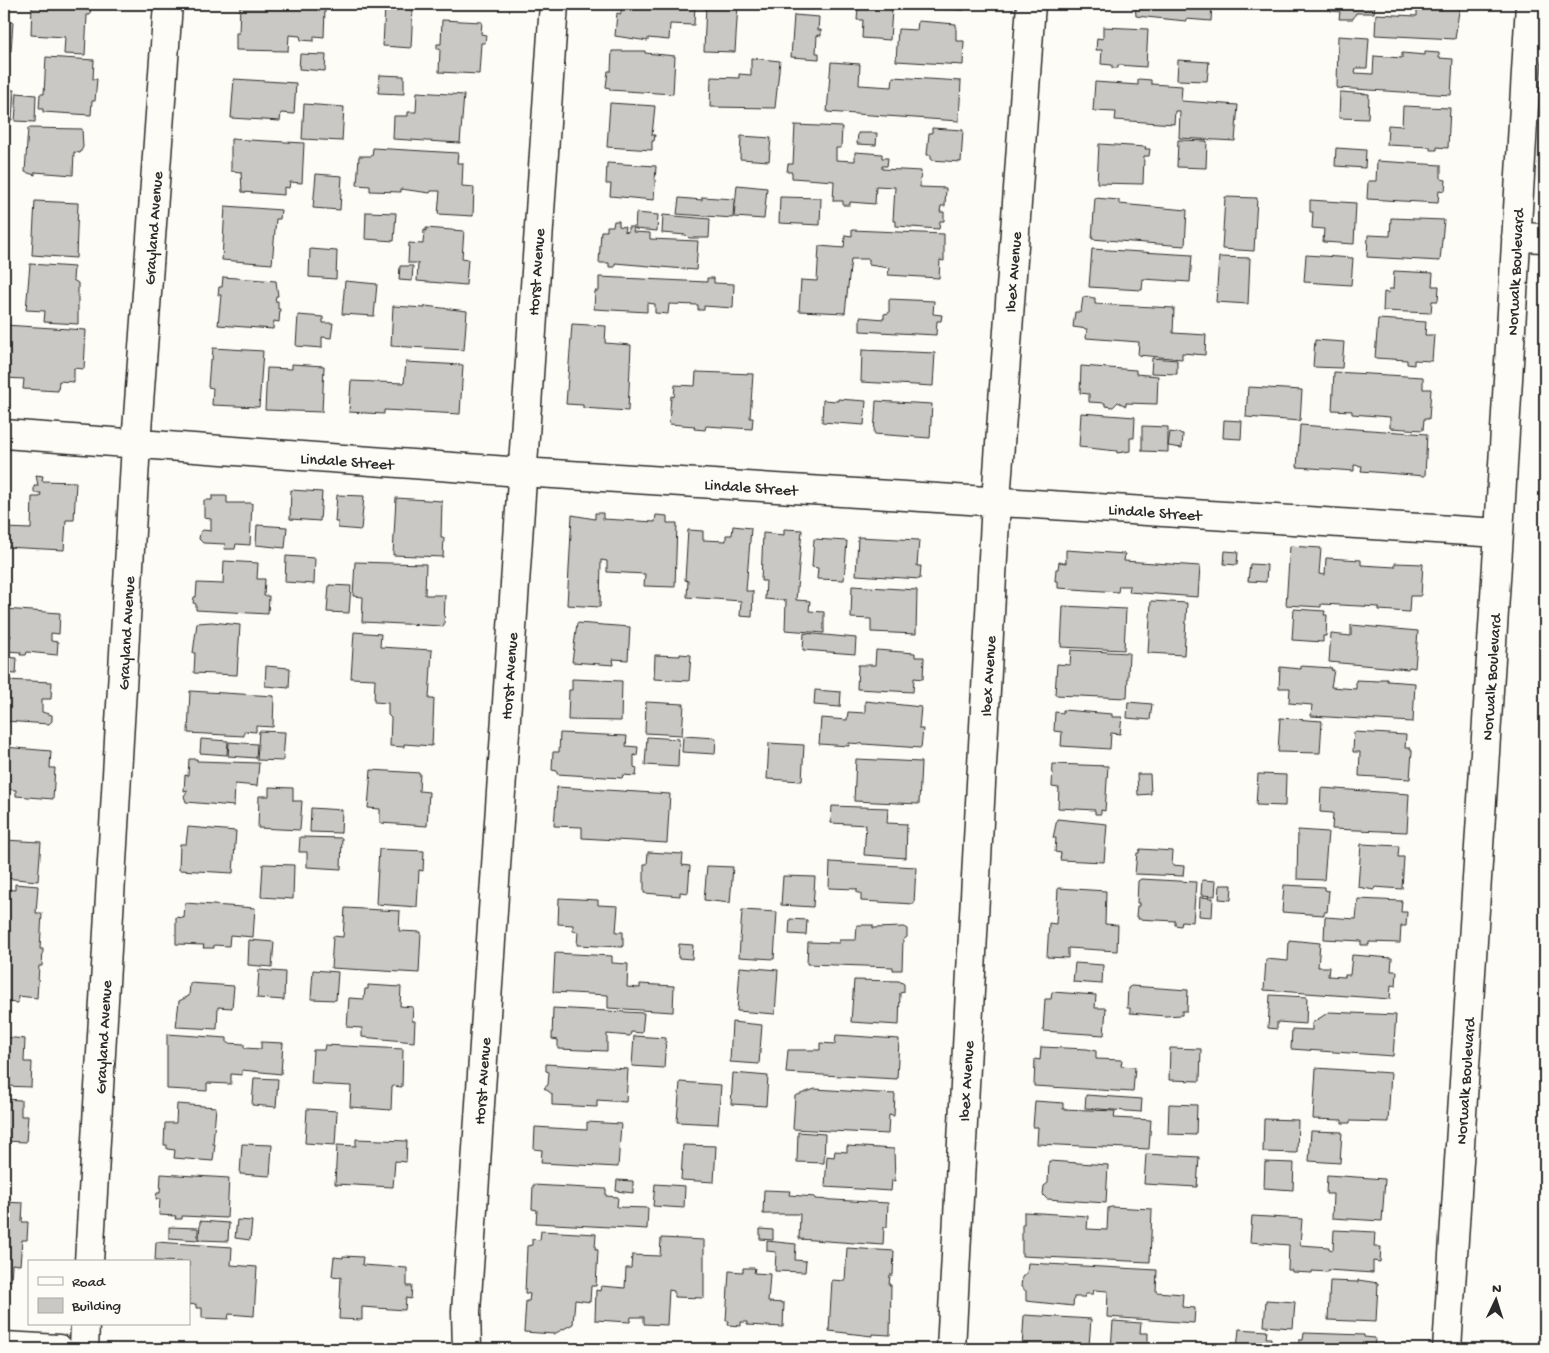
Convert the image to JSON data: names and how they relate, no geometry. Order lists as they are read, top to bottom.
{
  "streets": {
    "street": [
      "Grayland Avenue",
      "Horst Avenue",
      "Ibex Avenue",
      "Norwalk Boulevard",
      "Lindale Street"
    ]
  },
  "crossings": [
    ["Grayland Avenue", "Lindale Street"],
    ["Horst Avenue", "Lindale Street"],
    ["Ibex Avenue", "Lindale Street"],
    ["Norwalk Boulevard", "Lindale Street"]
  ],
  "legend": ["Road", "Building"],
  "north": "top"
}
